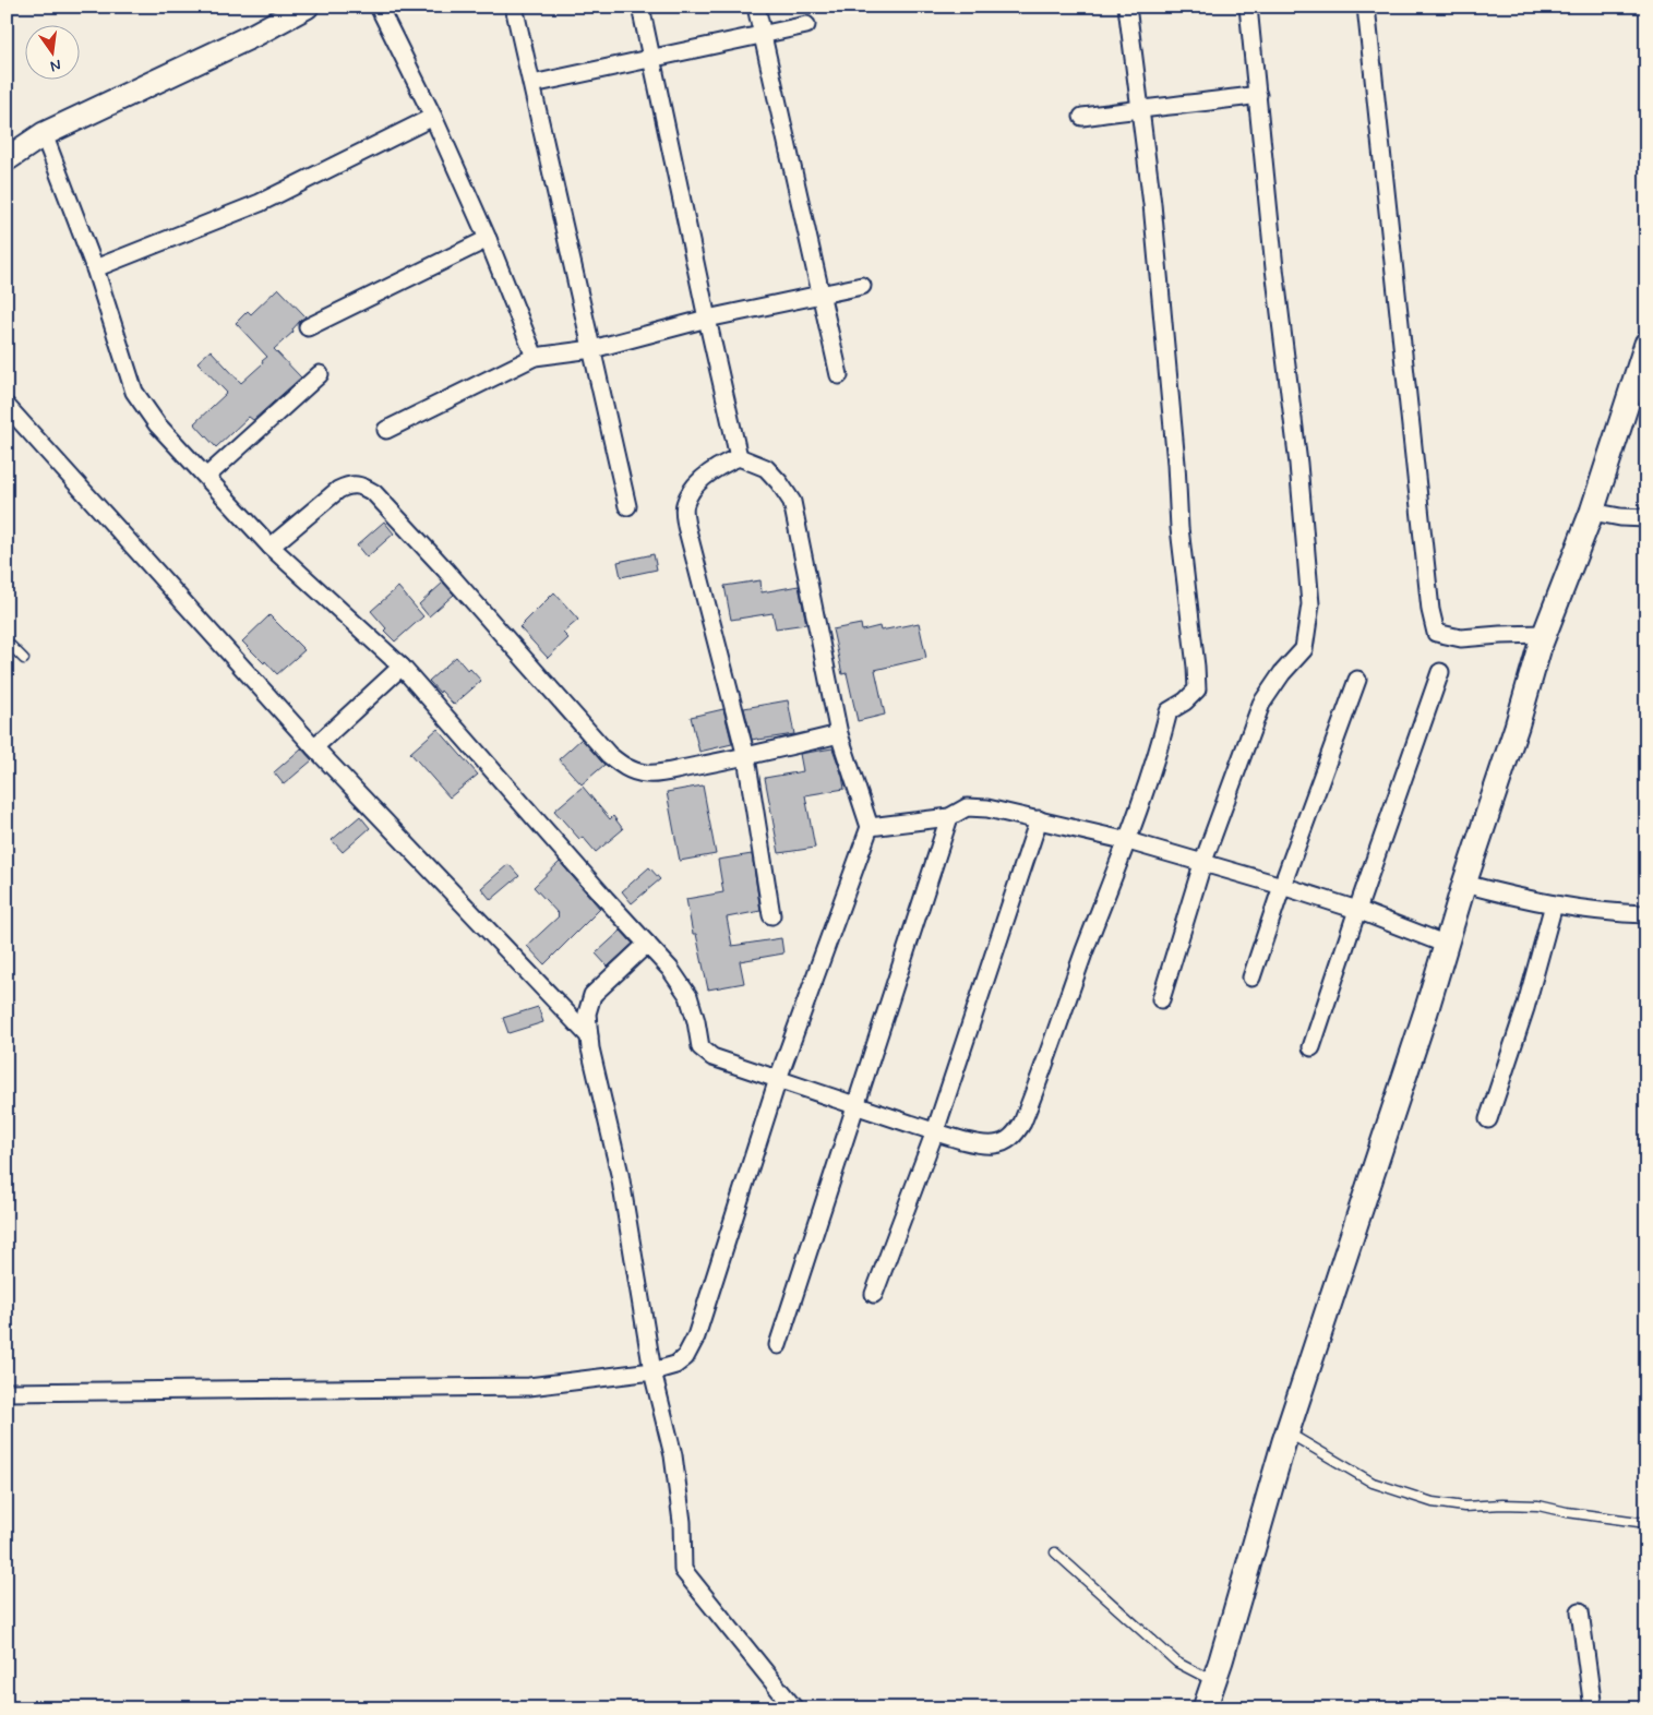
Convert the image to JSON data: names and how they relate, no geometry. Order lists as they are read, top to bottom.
{
  "north": "bottom"
}
